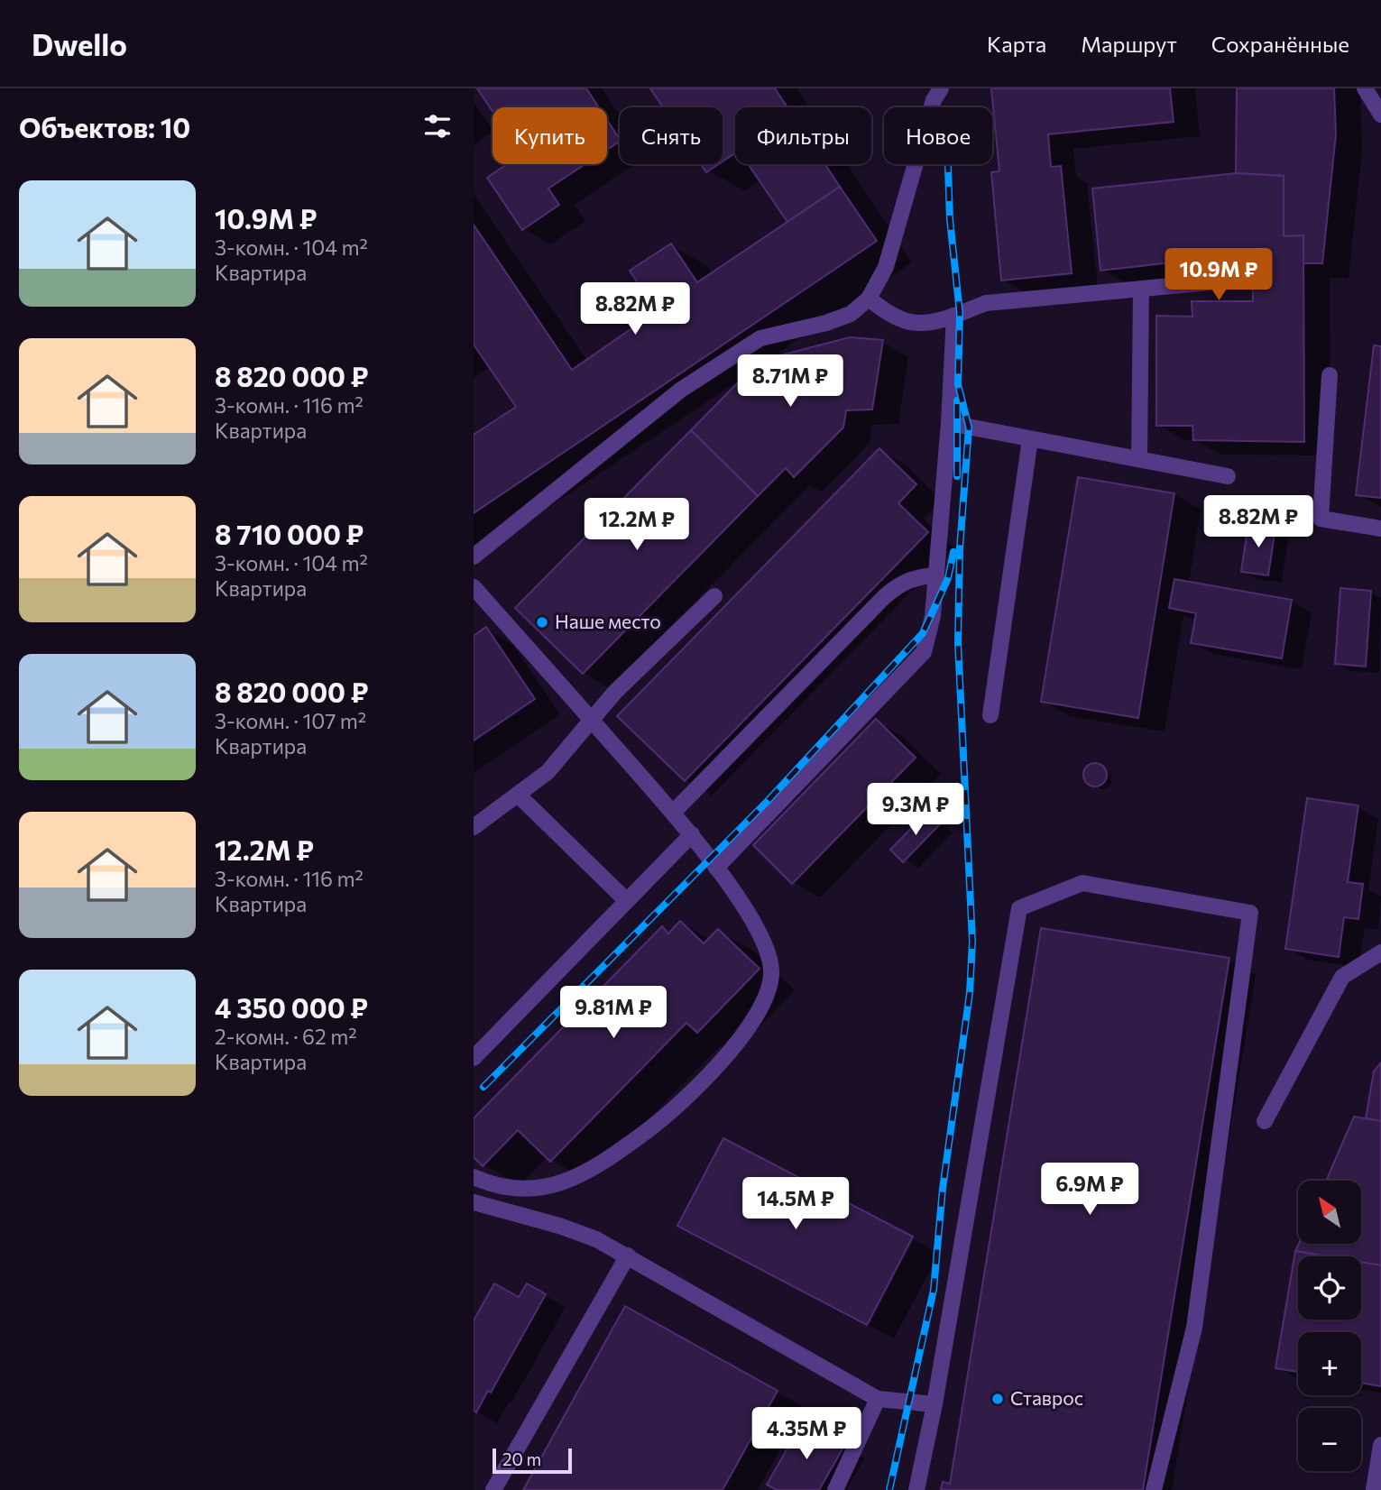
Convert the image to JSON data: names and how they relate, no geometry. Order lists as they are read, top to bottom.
{
  "places": ["Наше место", "Ставрос"],
  "scale_bar": "20 m",
  "north": "top left",
  "page": {
    "header": "Dwello",
    "nav": ["Карта", "Маршрут", "Сохранённые"],
    "heading": "Объектов: 10",
    "chip": [
      "Купить",
      "Снять",
      "Фильтры",
      "Новое"
    ],
    "list": [
      {
        "name": "10.9M ₽",
        "note": "3-комн. · 104 m² · Квартира"
      },
      {
        "name": "8 820 000 ₽",
        "note": "3-комн. · 116 m² · Квартира"
      },
      {
        "name": "8 710 000 ₽",
        "note": "3-комн. · 104 m² · Квартира"
      },
      {
        "name": "8 820 000 ₽",
        "note": "3-комн. · 107 m² · Квартира"
      },
      {
        "name": "12.2M ₽",
        "note": "3-комн. · 116 m² · Квартира"
      },
      {
        "name": "4 350 000 ₽",
        "note": "2-комн. · 62 m² · Квартира"
      }
    ],
    "price": [
      "10.9M ₽",
      "8.82M ₽",
      "8.71M ₽",
      "8.82M ₽",
      "12.2M ₽",
      "9.3M ₽",
      "9.81M ₽",
      "6.9M ₽",
      "14.5M ₽",
      "4.35M ₽"
    ],
    "map_buttons": ["+", "−"],
    "scale": "20 m"
  }
}
